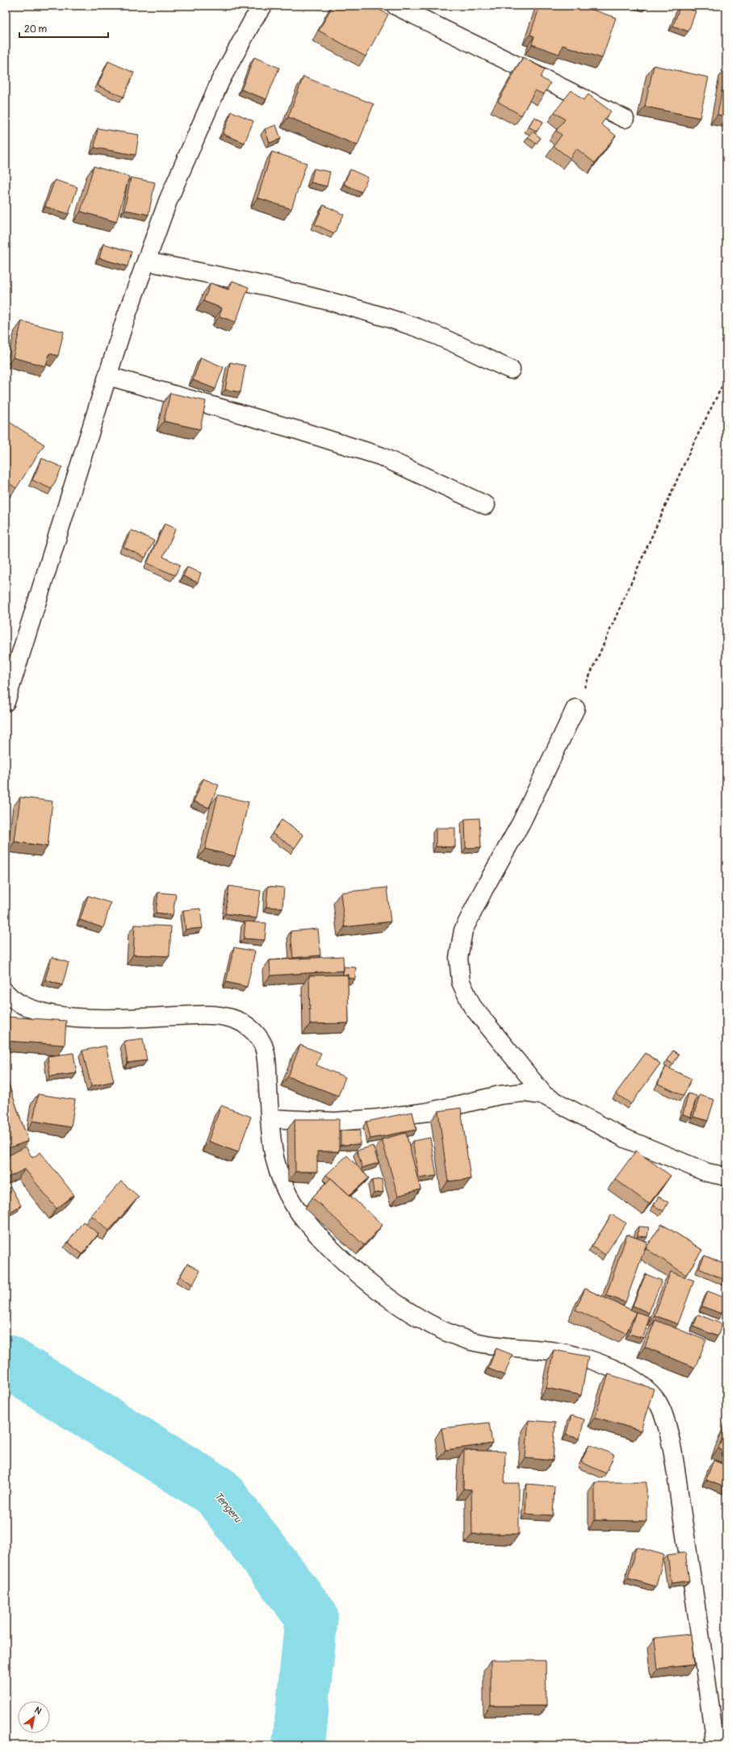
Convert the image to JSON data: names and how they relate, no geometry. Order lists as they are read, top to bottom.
{
  "water": ["Tengeru"],
  "scale_bar": "20 m",
  "north": "top right"
}
